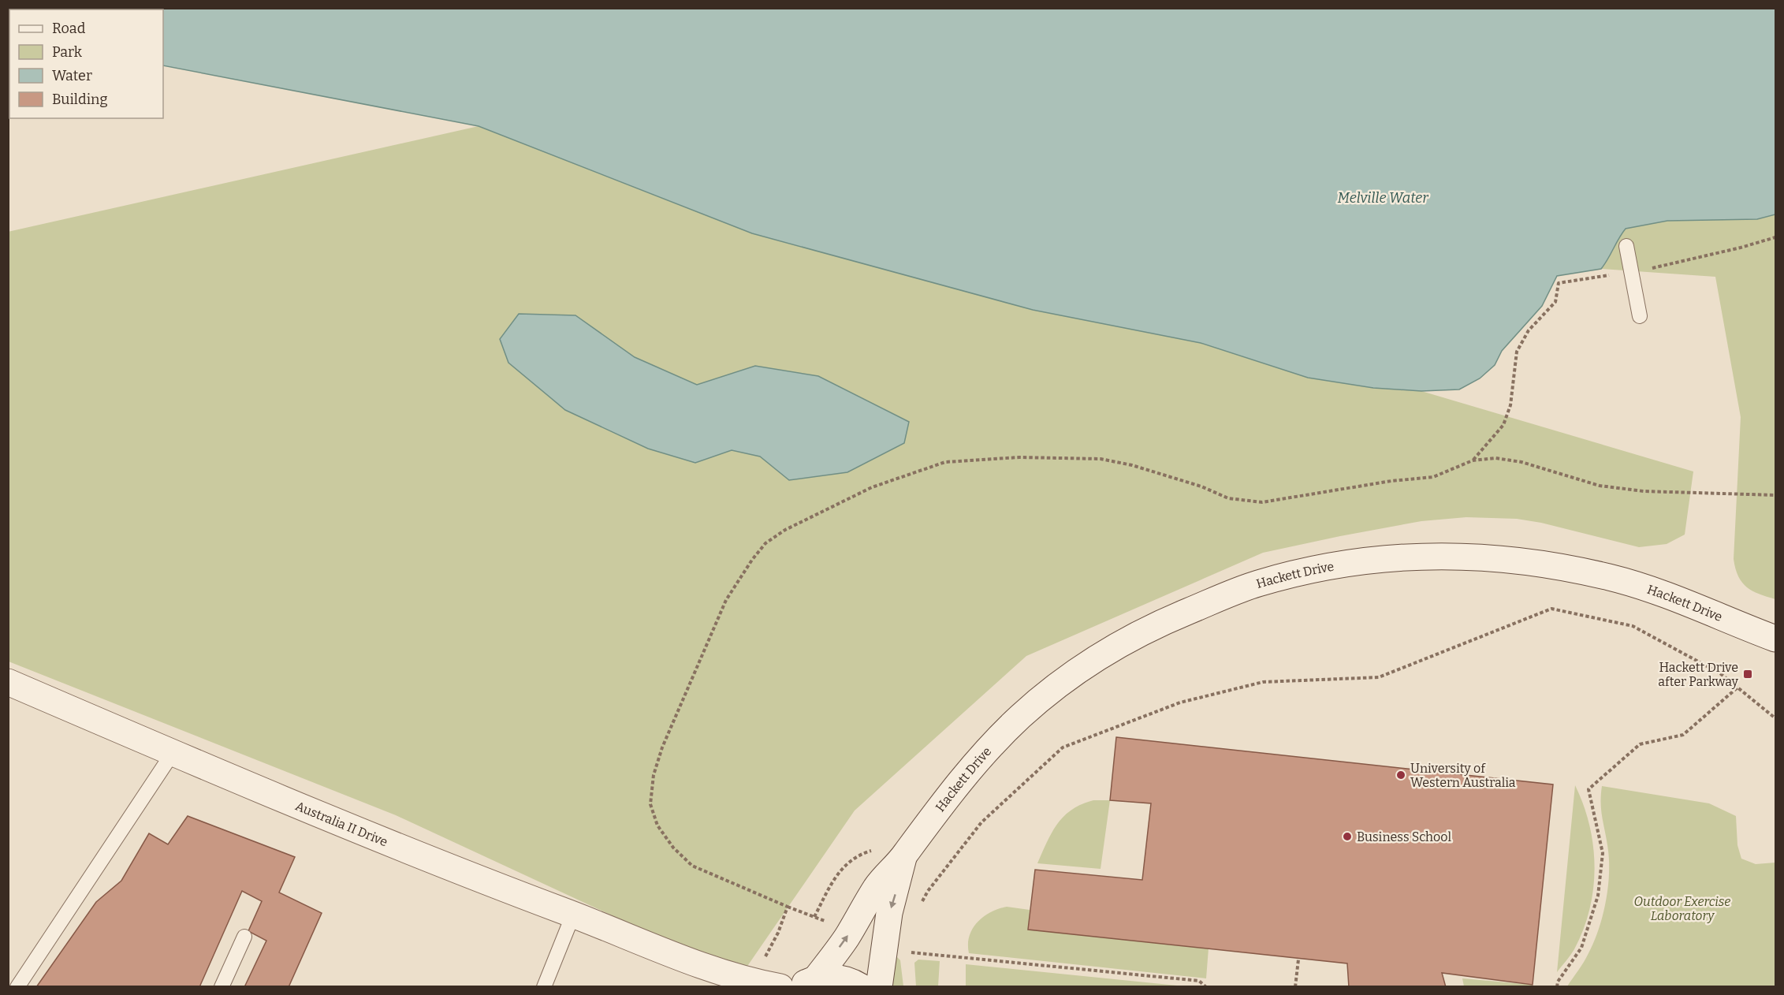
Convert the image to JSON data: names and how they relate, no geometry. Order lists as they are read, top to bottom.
{
  "streets": {
    "main road": ["Hackett Drive", "Australia II Drive"]
  },
  "water": ["Melville Water"],
  "parks": ["Outdoor Exercise Laboratory"],
  "places": {
    "transit": ["Hackett Drive after Parkway"],
    "other": ["University of Western Australia", "Business School"]
  },
  "legend": [
    "Road",
    "Park",
    "Water",
    "Building"
  ]
}
